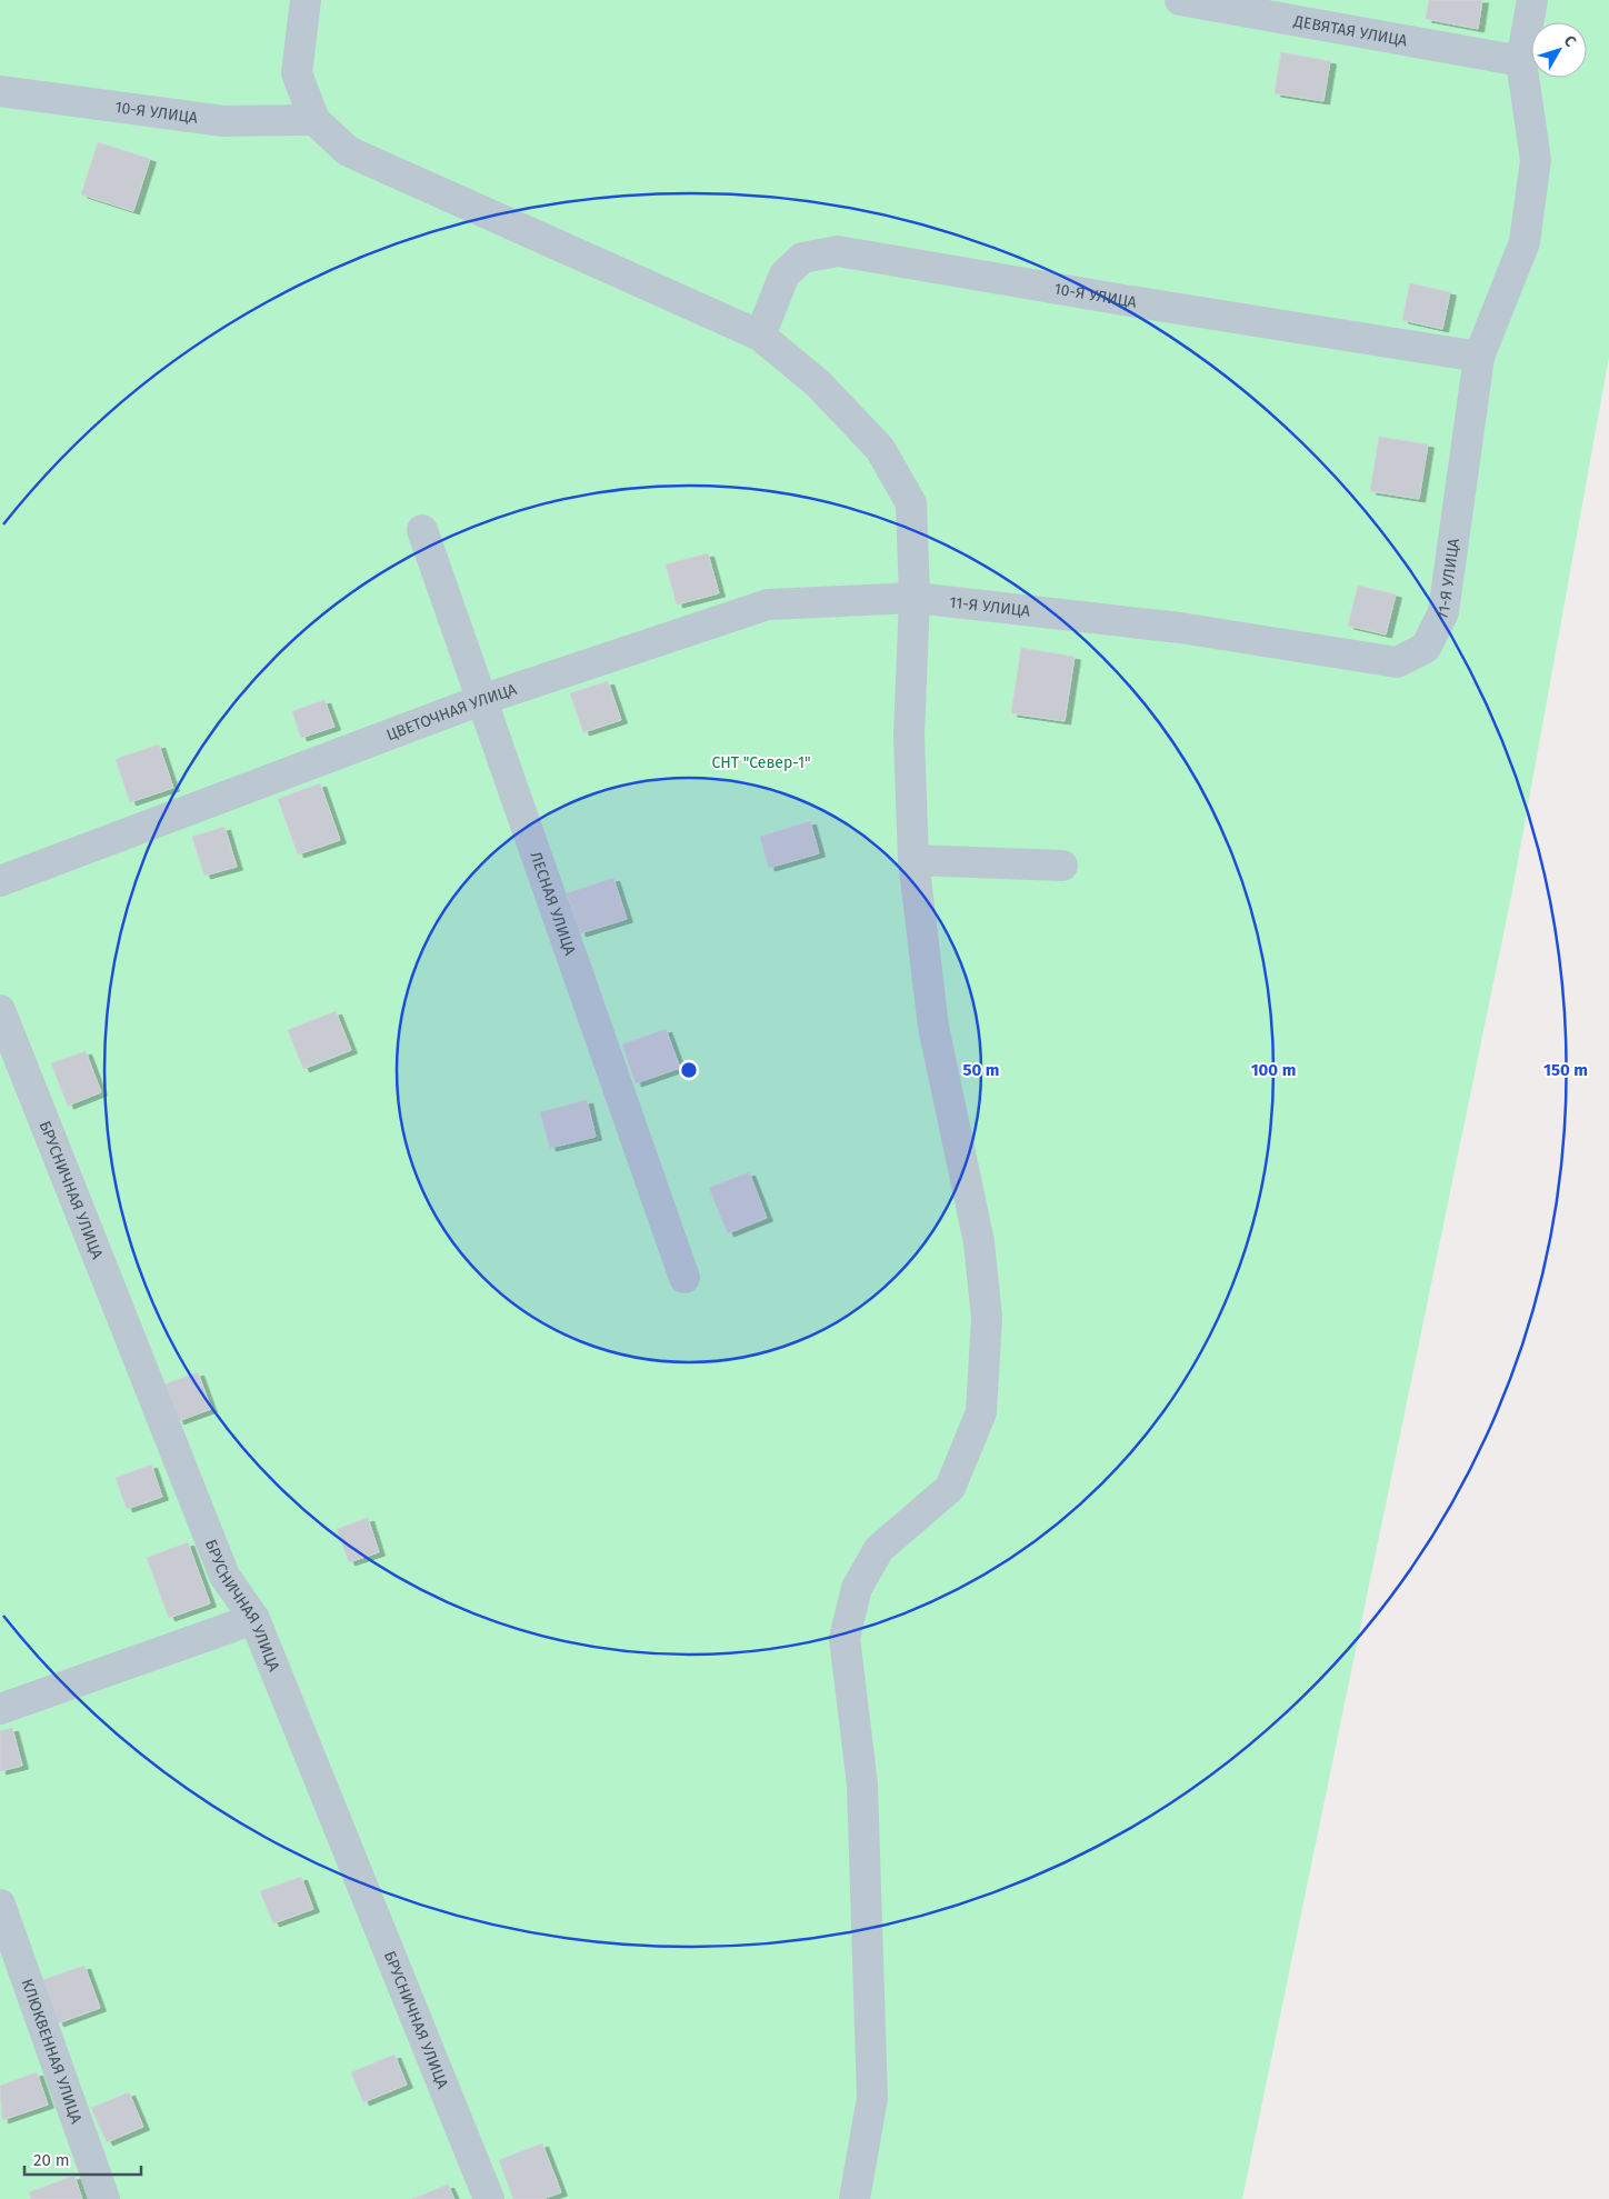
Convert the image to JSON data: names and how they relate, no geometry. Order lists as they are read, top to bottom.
{
  "streets": {
    "street": [
      "ДЕВЯТАЯ УЛИЦА",
      "10-Я УЛИЦА",
      "11-Я УЛИЦА",
      "ЦВЕТОЧНАЯ УЛИЦА",
      "ЛЕСНАЯ УЛИЦА",
      "БРУСНИЧНАЯ УЛИЦА",
      "КЛЮКВЕННАЯ УЛИЦА"
    ]
  },
  "crossings": [
    ["ДЕВЯТАЯ УЛИЦА", "11-Я УЛИЦА"],
    ["10-Я УЛИЦА", "11-Я УЛИЦА"],
    ["11-Я УЛИЦА", "ЦВЕТОЧНАЯ УЛИЦА"],
    ["ЦВЕТОЧНАЯ УЛИЦА", "ЛЕСНАЯ УЛИЦА"]
  ],
  "parks": ["СНТ \"Север-1\""],
  "scale_bar": "20 m",
  "north": "top right",
  "rings": ["50 m", "100 m", "150 m"]
}
